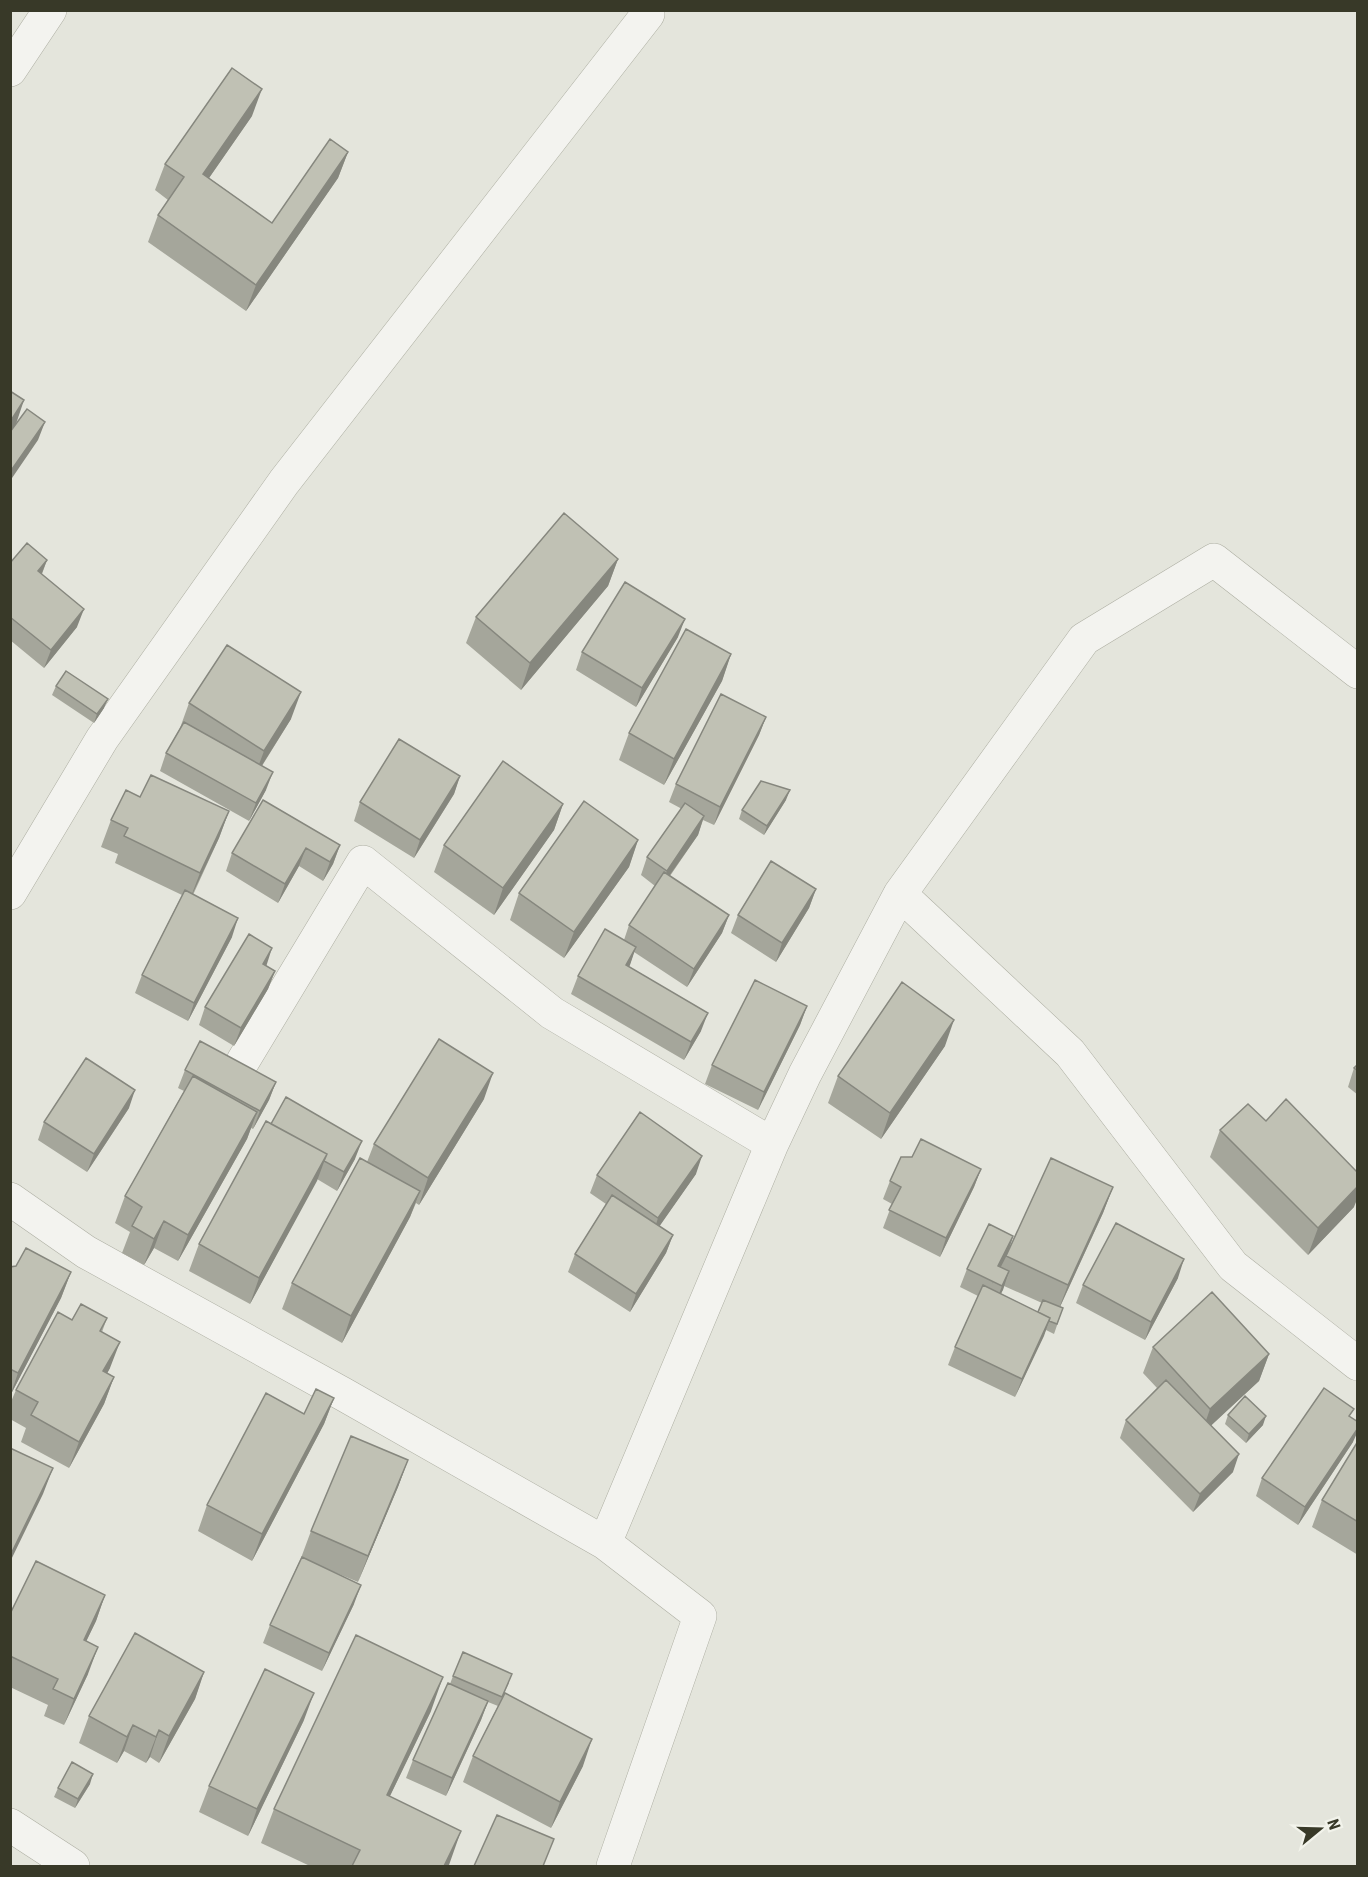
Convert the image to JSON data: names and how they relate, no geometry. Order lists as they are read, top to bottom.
{
  "north": "right"
}
